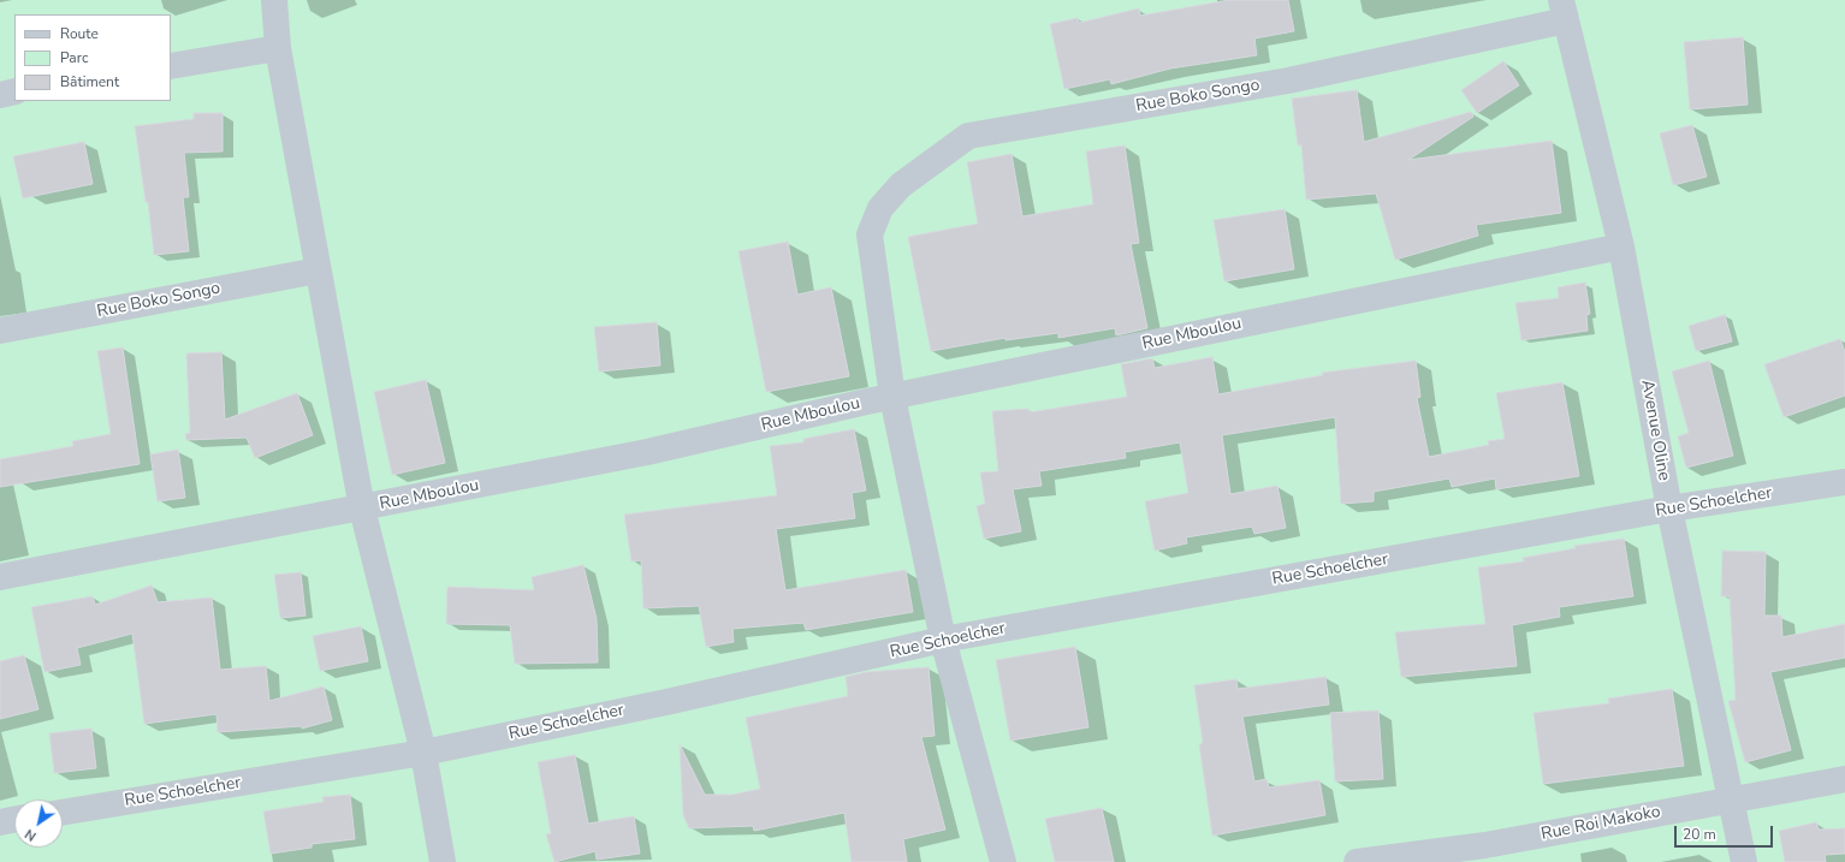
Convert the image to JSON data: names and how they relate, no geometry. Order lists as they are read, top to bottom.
{
  "streets": {
    "street": [
      "Rue Boko Songo",
      "Rue Mboulou",
      "Avenue Oline",
      "Rue Schoelcher",
      "Rue Roi Makoko"
    ]
  },
  "crossings": [
    ["Rue Boko Songo", "Rue Mboulou"],
    ["Rue Boko Songo", "Avenue Oline"],
    ["Rue Mboulou", "Avenue Oline"],
    ["Avenue Oline", "Rue Schoelcher"],
    ["Avenue Oline", "Rue Roi Makoko"]
  ],
  "legend": ["Route", "Parc", "Bâtiment"],
  "scale_bar": "20 m",
  "north": "bottom left"
}
